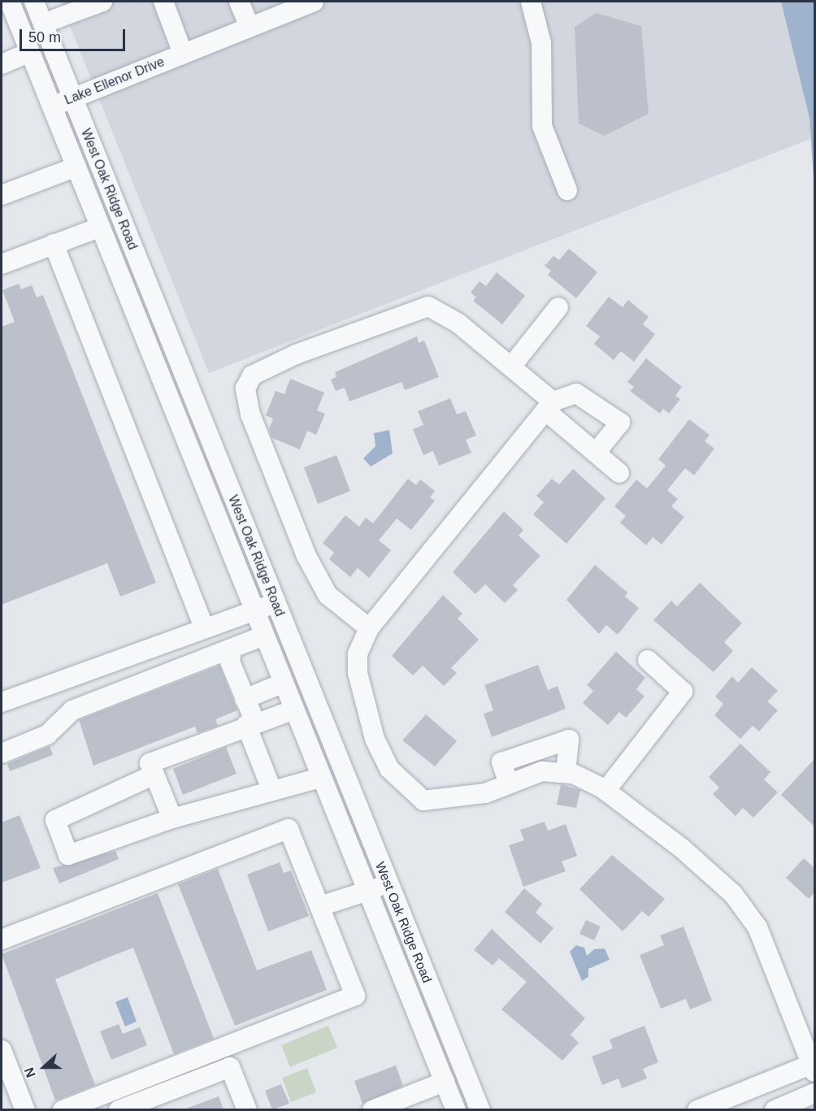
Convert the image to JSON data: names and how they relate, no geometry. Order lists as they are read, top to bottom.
{
  "streets": {
    "street": ["Lake Ellenor Drive", "West Oak Ridge Road"]
  },
  "crossings": [
    ["Lake Ellenor Drive", "West Oak Ridge Road"]
  ],
  "scale_bar": "50 m",
  "north": "left"
}
